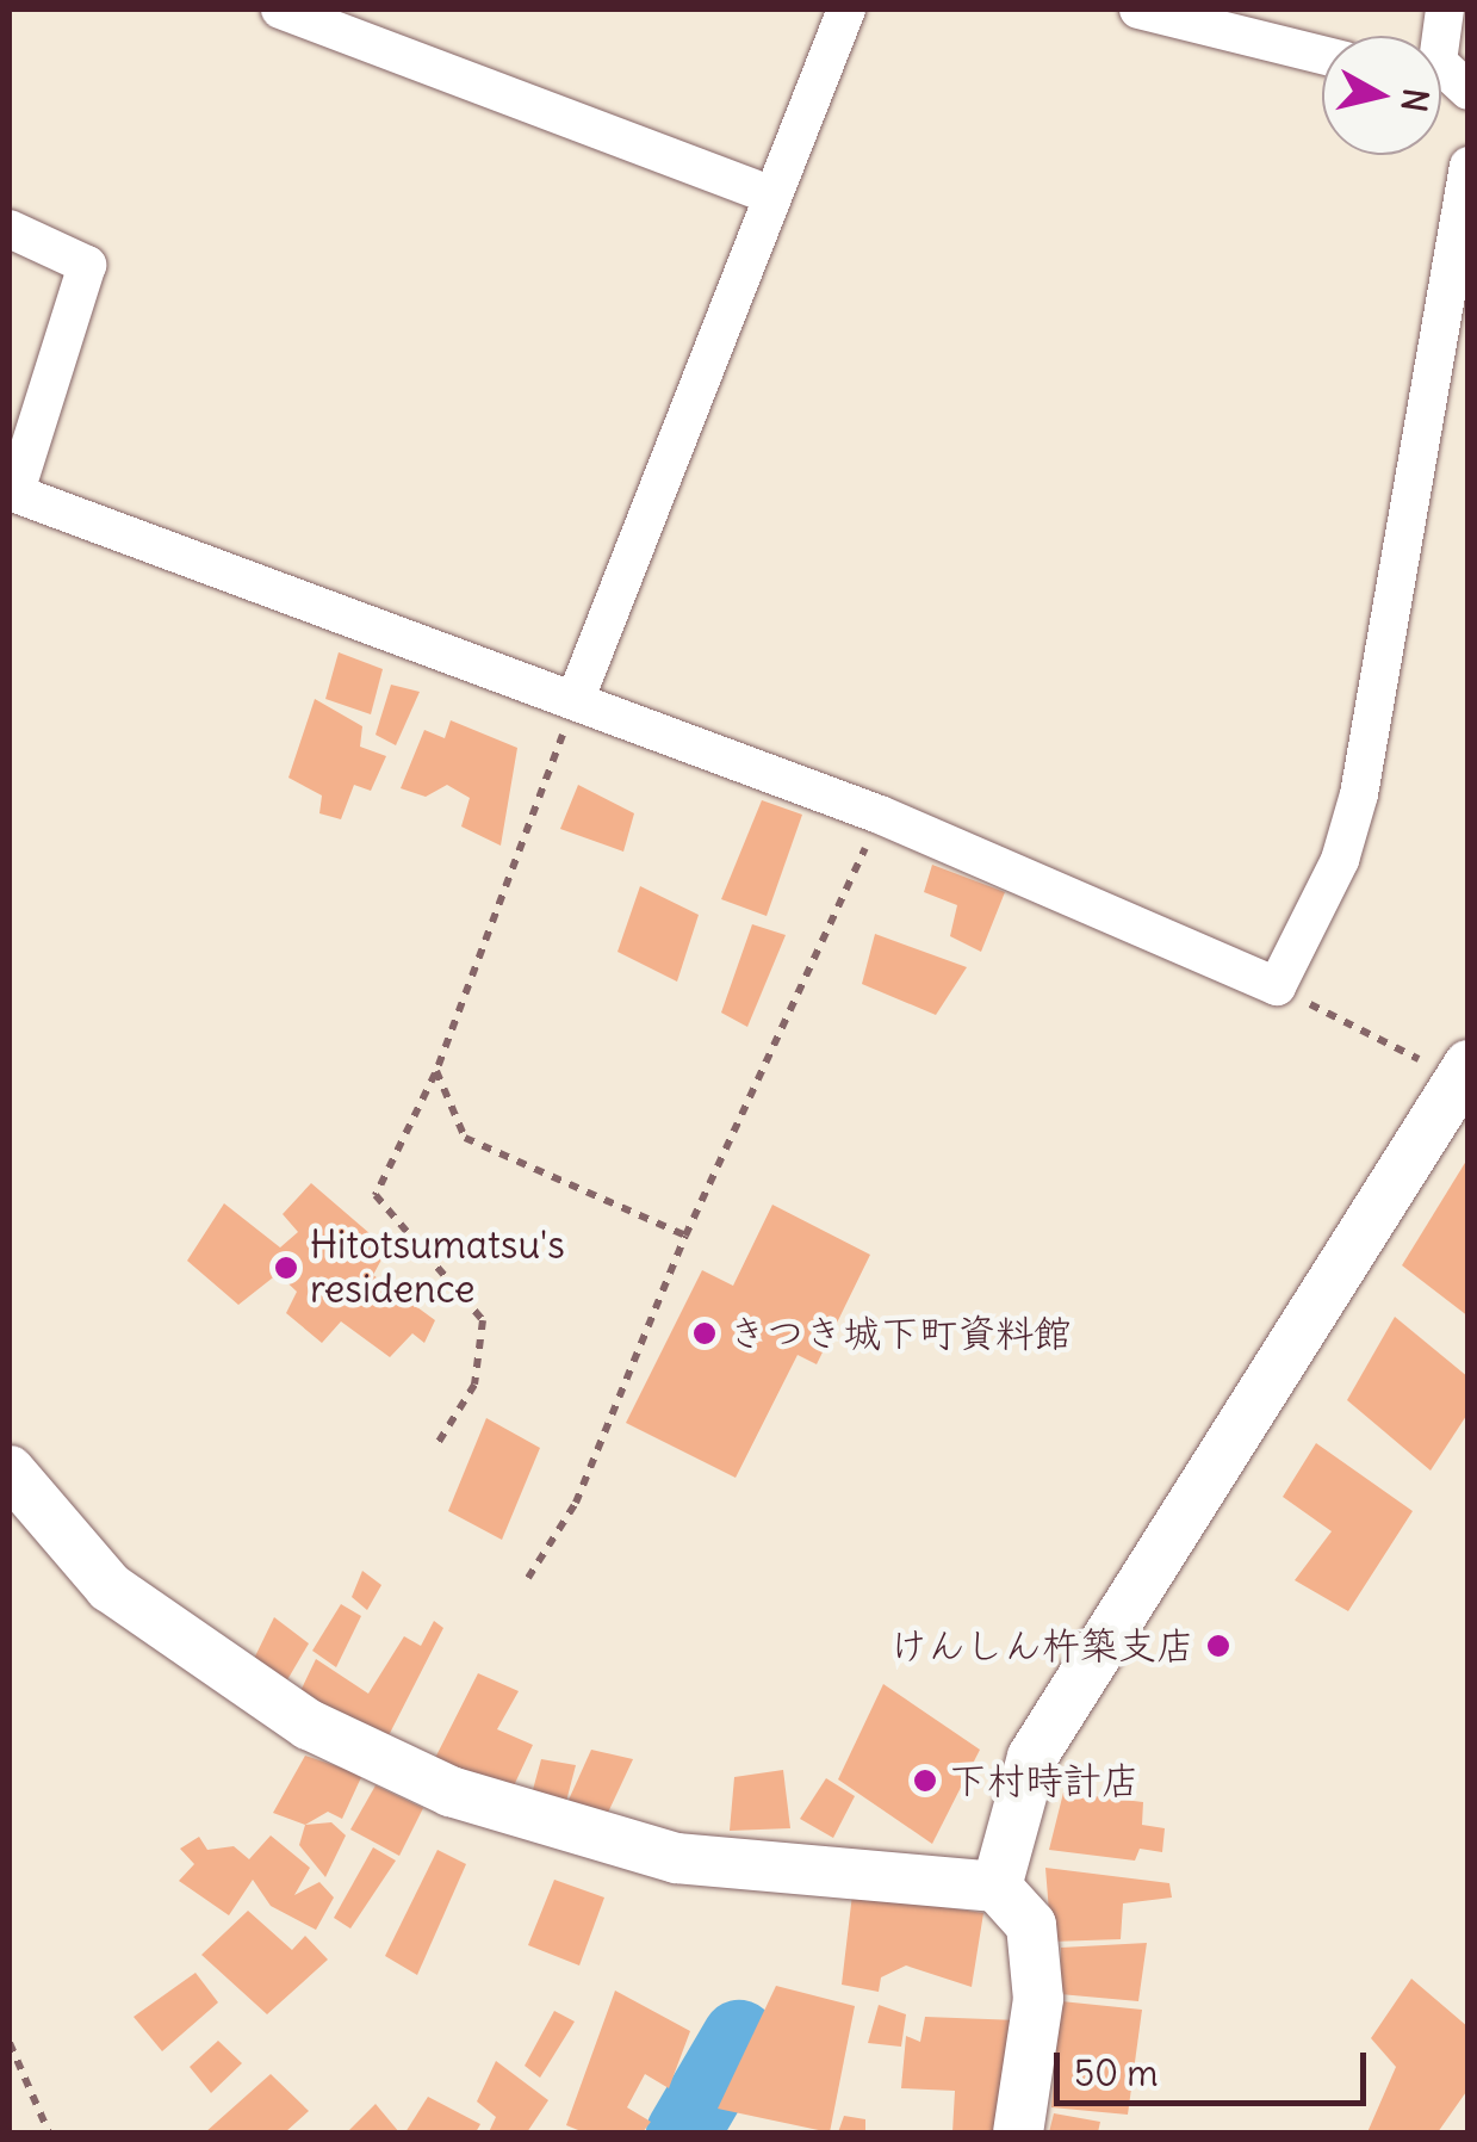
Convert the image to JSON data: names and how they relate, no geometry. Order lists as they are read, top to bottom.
{
  "places": [
    "Hitotsumatsu's residence",
    "きつき城下町資料館",
    "けんしん杵築支店",
    "下村時計店"
  ],
  "scale_bar": "50 m",
  "north": "right"
}
